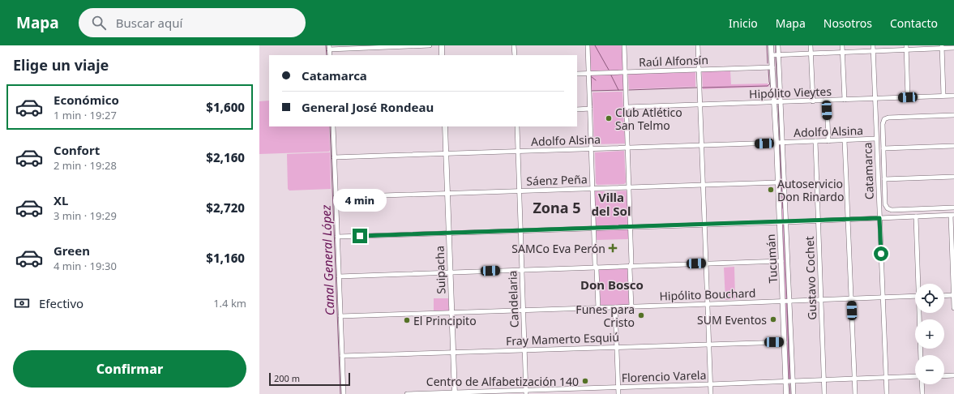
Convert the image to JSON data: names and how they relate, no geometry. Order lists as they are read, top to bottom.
{
  "streets": {
    "main road": ["Tucumán", "Suipacha"],
    "street": [
      "Raúl Alfonsín",
      "Hipólito Vieytes",
      "Adolfo Alsina",
      "Catamarca",
      "Sáenz Peña",
      "Gustavo Cochet",
      "Hipólito Bouchard",
      "Candelaria",
      "Fray Mamerto Esquiú",
      "Florencio Varela"
    ]
  },
  "crossings": [
    ["Raúl Alfonsín", "Tucumán"],
    ["Hipólito Vieytes", "Catamarca"],
    ["Hipólito Vieytes", "Tucumán"],
    ["Adolfo Alsina", "Catamarca"],
    ["Adolfo Alsina", "Tucumán"],
    ["Adolfo Alsina", "Suipacha"],
    ["Adolfo Alsina", "Gustavo Cochet"],
    ["Adolfo Alsina", "Candelaria"],
    ["Catamarca", "Hipólito Bouchard"],
    ["Catamarca", "Florencio Varela"],
    ["Sáenz Peña", "Tucumán"],
    ["Sáenz Peña", "Suipacha"],
    ["Sáenz Peña", "Candelaria"],
    ["Tucumán", "Hipólito Bouchard"],
    ["Tucumán", "Fray Mamerto Esquiú"],
    ["Tucumán", "Florencio Varela"],
    ["Suipacha", "Hipólito Bouchard"],
    ["Suipacha", "Fray Mamerto Esquiú"],
    ["Suipacha", "Florencio Varela"],
    ["Gustavo Cochet", "Hipólito Bouchard"],
    ["Gustavo Cochet", "Florencio Varela"],
    ["Hipólito Bouchard", "Candelaria"],
    ["Candelaria", "Fray Mamerto Esquiú"],
    ["Candelaria", "Florencio Varela"]
  ],
  "districts": ["Villa del Sol", "Zona 5", "Don Bosco"],
  "water": ["Canal General López"],
  "places": {
    "other": [
      "Club Atlético San Telmo",
      "Autoservicio Don Rinardo",
      "Funes para Cristo",
      "SUM Eventos",
      "El Principito",
      "Centro de Alfabetización 140"
    ],
    "health": ["SAMCo Eva Perón"]
  },
  "scale_bar": "200 m",
  "page": {
    "header": "Mapa",
    "search": "Buscar aquí",
    "nav": [
      "Inicio",
      "Mapa",
      "Nosotros",
      "Contacto"
    ],
    "heading": "Elige un viaje",
    "banner": ["Catamarca", "General José Rondeau"],
    "list": [
      {
        "name": "Económico",
        "note": "1 min · 19:27",
        "value": "$1,600"
      },
      {
        "name": "Confort",
        "note": "2 min · 19:28",
        "value": "$2,160"
      },
      {
        "name": "XL",
        "note": "3 min · 19:29",
        "value": "$2,720"
      },
      {
        "name": "Green",
        "note": "4 min · 19:30",
        "value": "$1,160"
      }
    ],
    "bubble": "4 min",
    "map_buttons": ["+", "−"],
    "pay": ["Efectivo", "1.4 km"],
    "buttons": "Confirmar",
    "scale": "200 m"
  }
}
